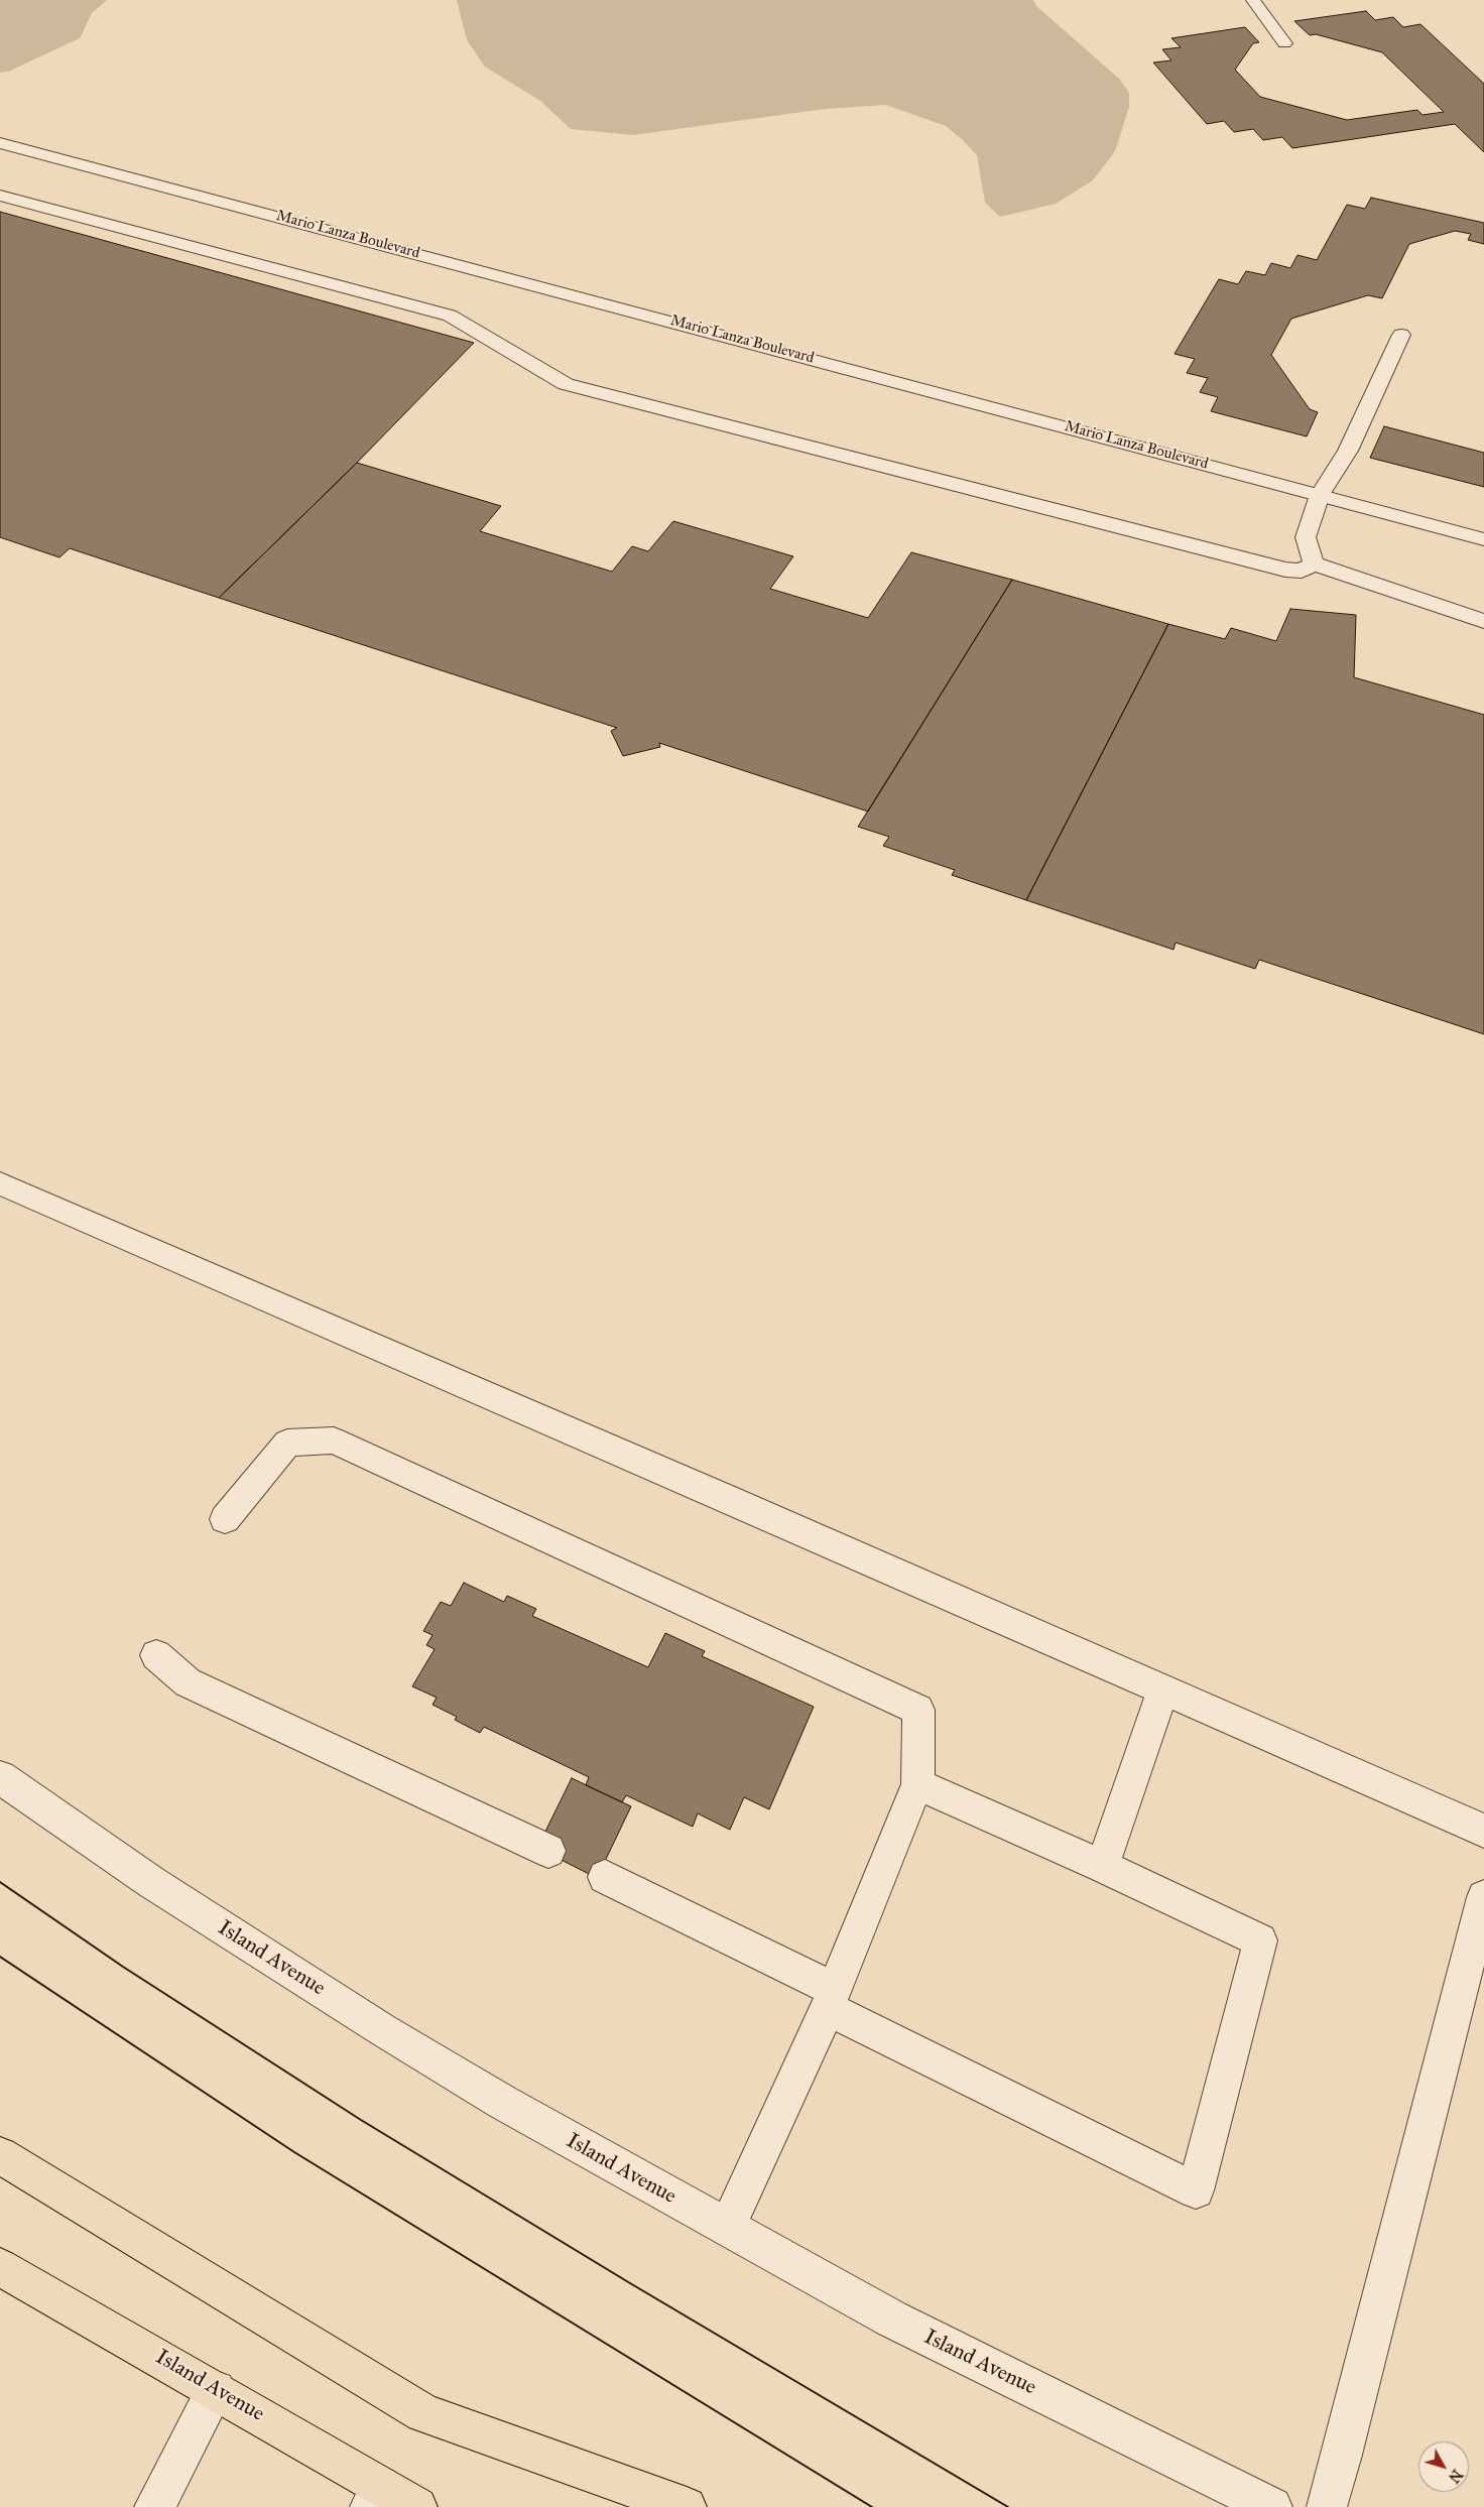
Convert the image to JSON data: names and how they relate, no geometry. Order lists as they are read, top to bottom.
{
  "streets": {
    "main road": ["Island Avenue"],
    "street": ["Mario Lanza Boulevard"]
  },
  "north": "bottom right"
}
